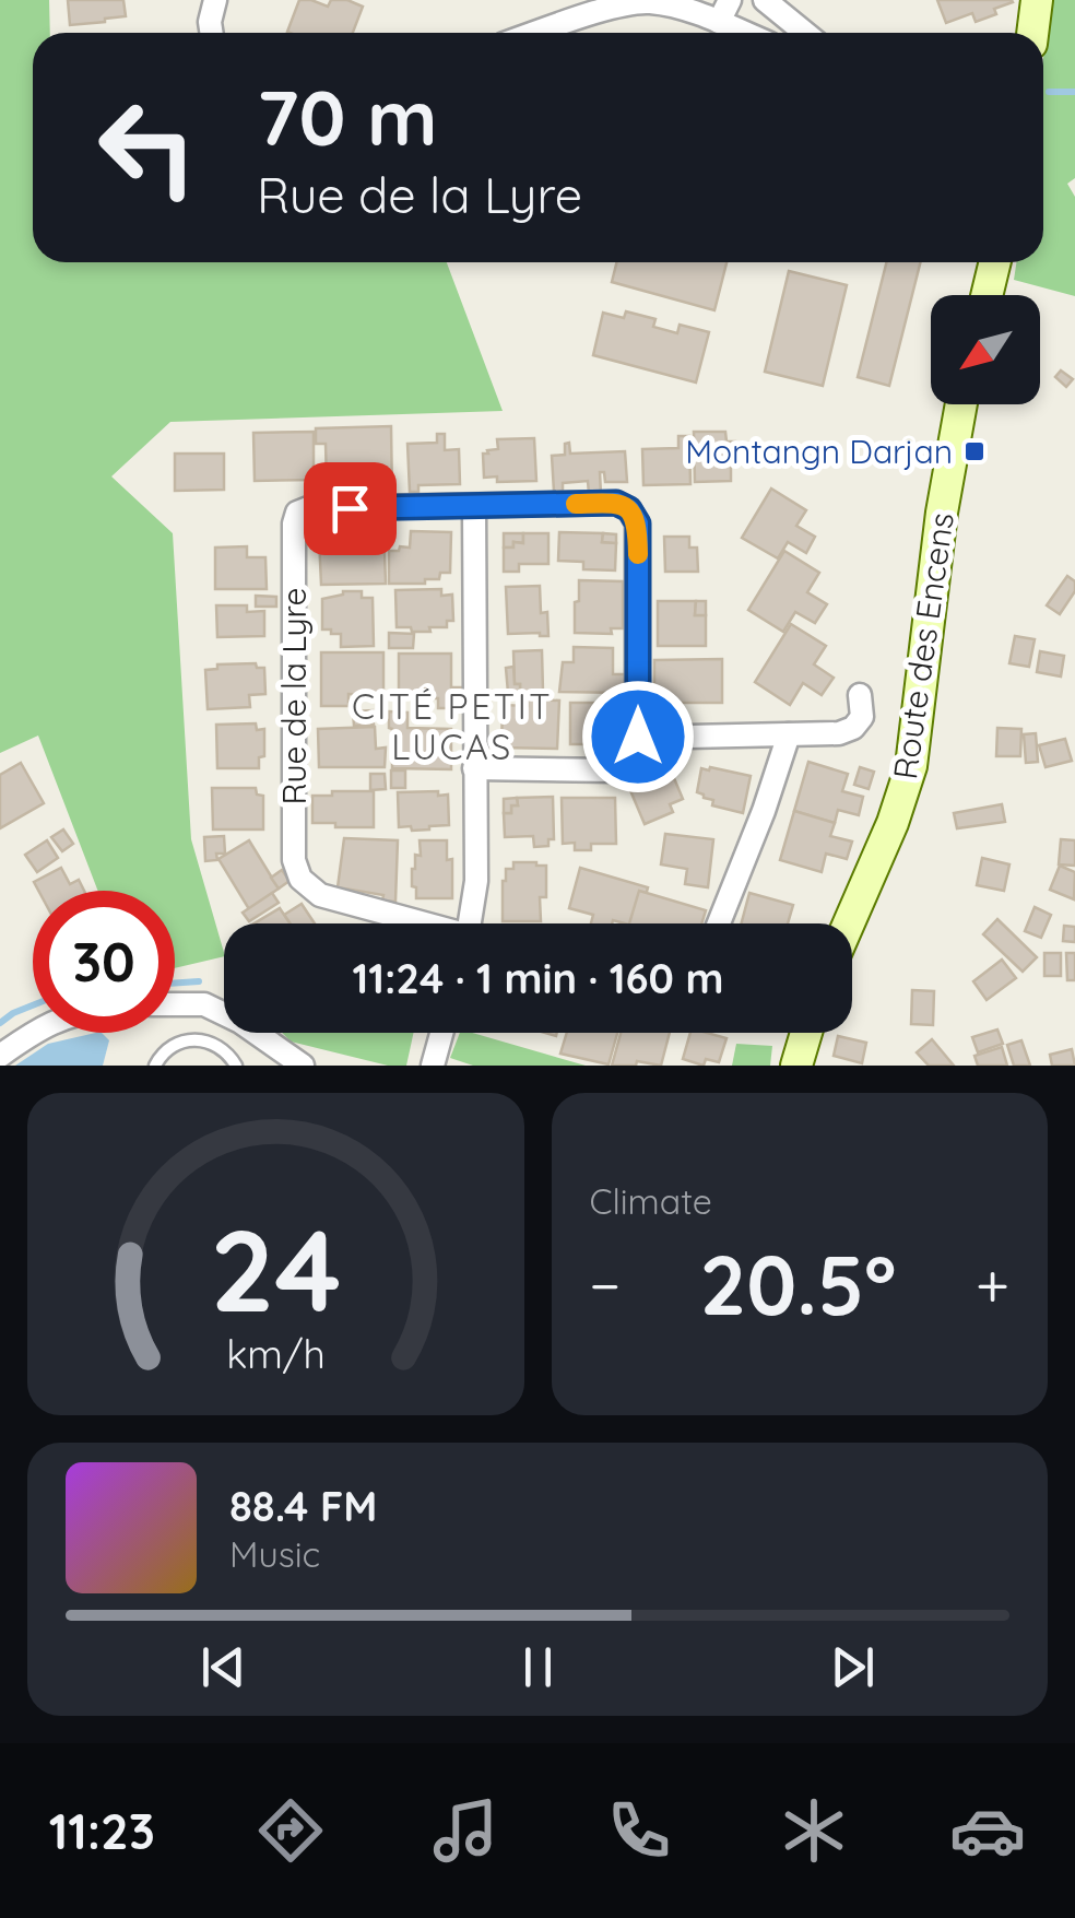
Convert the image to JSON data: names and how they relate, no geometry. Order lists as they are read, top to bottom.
{
  "streets": {
    "street": ["Route des Encens", "Rue de la Lyre"]
  },
  "districts": ["CITÉ PETIT LUCAS"],
  "places": {
    "transit": ["Montangn Darjan"]
  },
  "north": "bottom left",
  "page": {
    "turn": ["70 m", "Rue de la Lyre"],
    "limit": "30",
    "trip": "11:24 · 1 min · 160 m",
    "tile": "Climate",
    "heat": ["−", "20.5°", "+"],
    "song": ["88.4 FM", "Music"],
    "tabs": "11:23",
    "gauge": ["24", "km/h"]
  }
}
